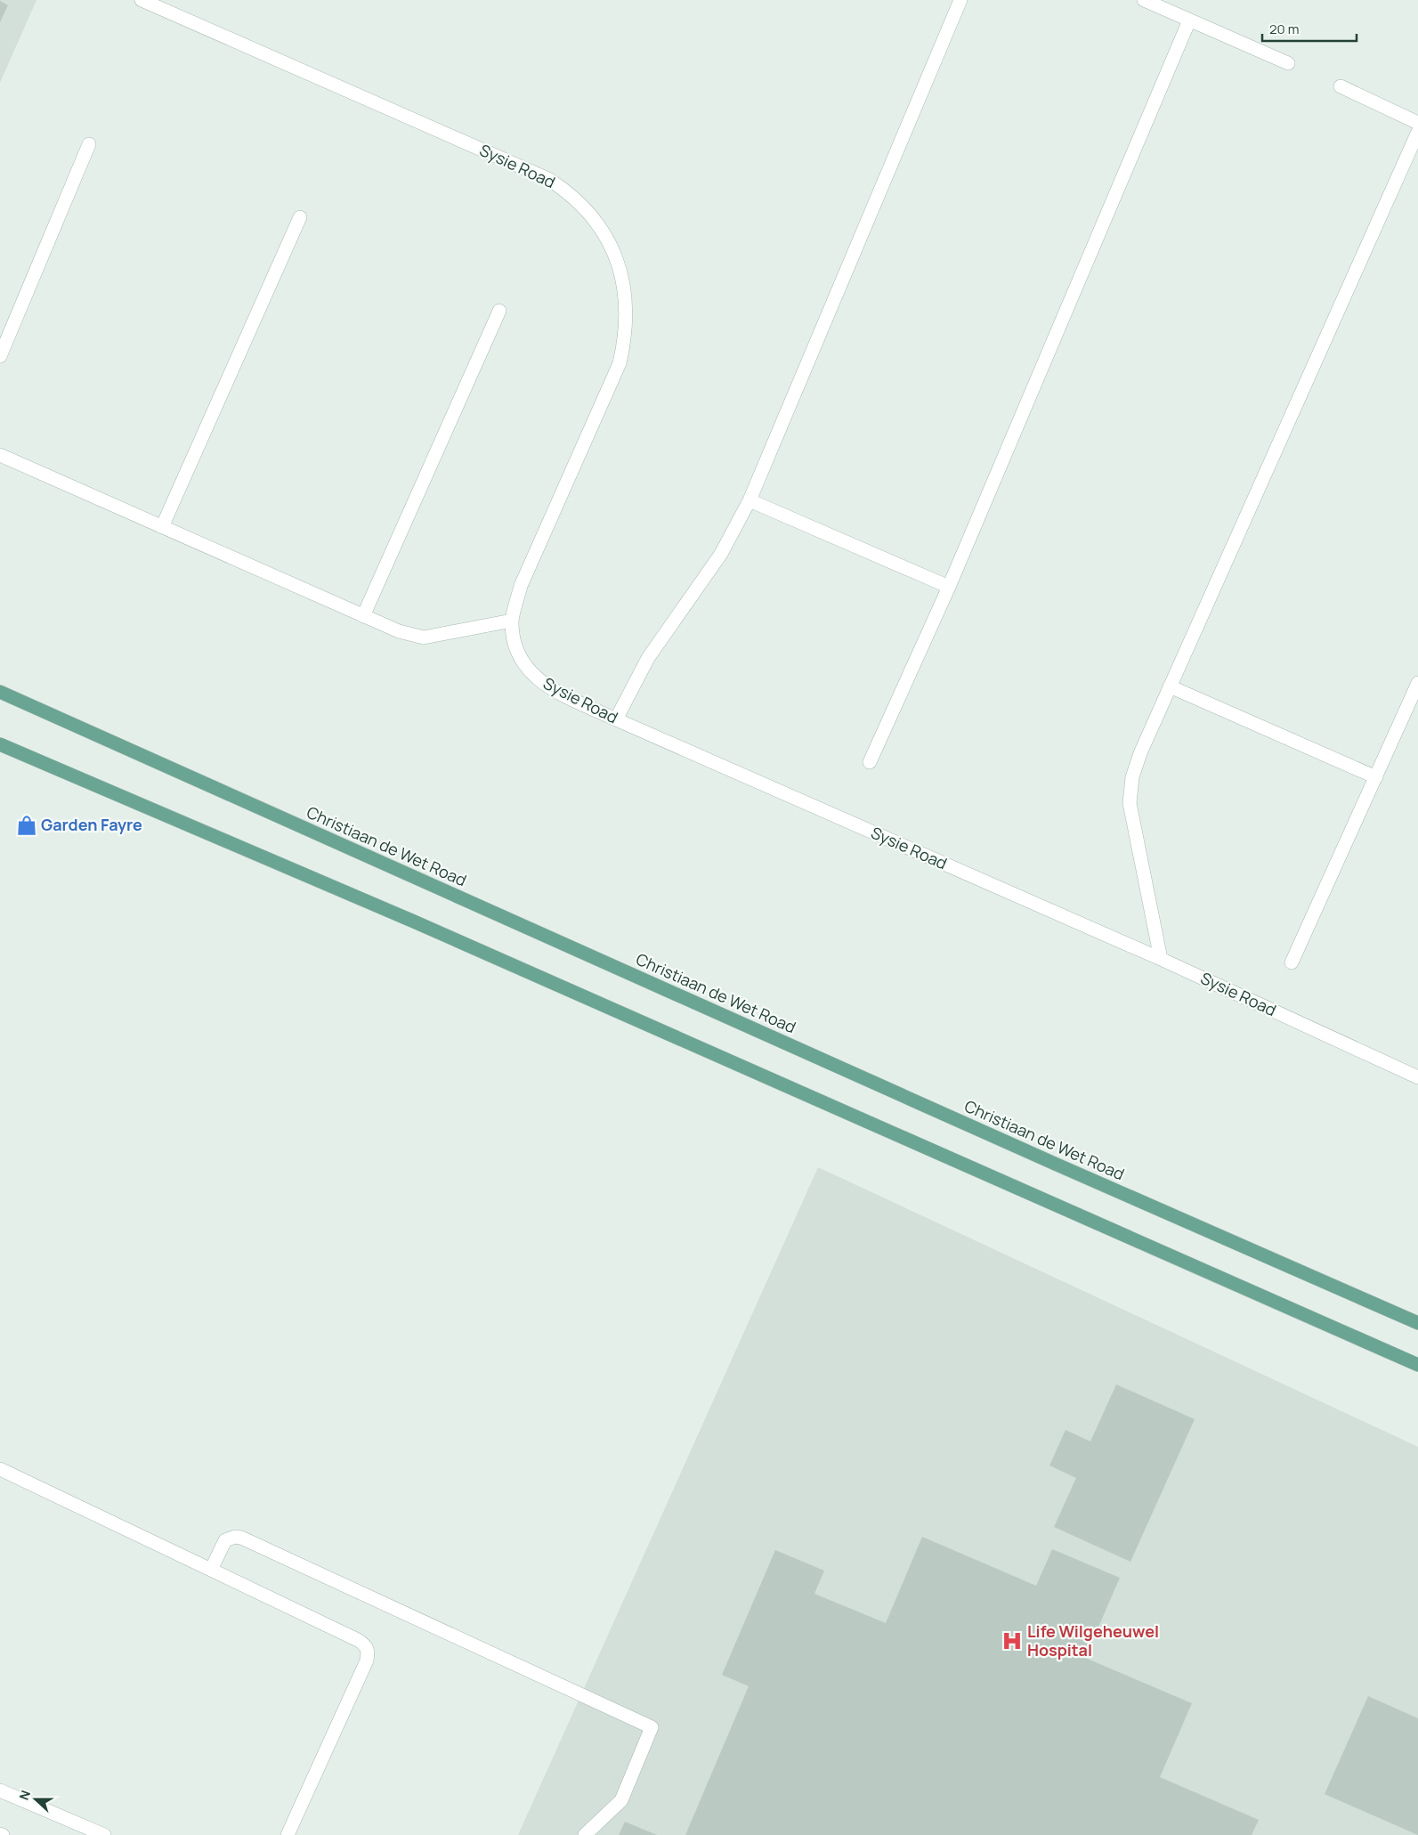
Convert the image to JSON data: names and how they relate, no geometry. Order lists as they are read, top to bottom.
{
  "streets": {
    "main road": ["Christiaan de Wet Road"],
    "street": ["Sysie Road"]
  },
  "places": {
    "shop": ["Garden Fayre"],
    "hospital": ["Life Wilgeheuwel Hospital"]
  },
  "scale_bar": "20 m",
  "north": "left"
}
